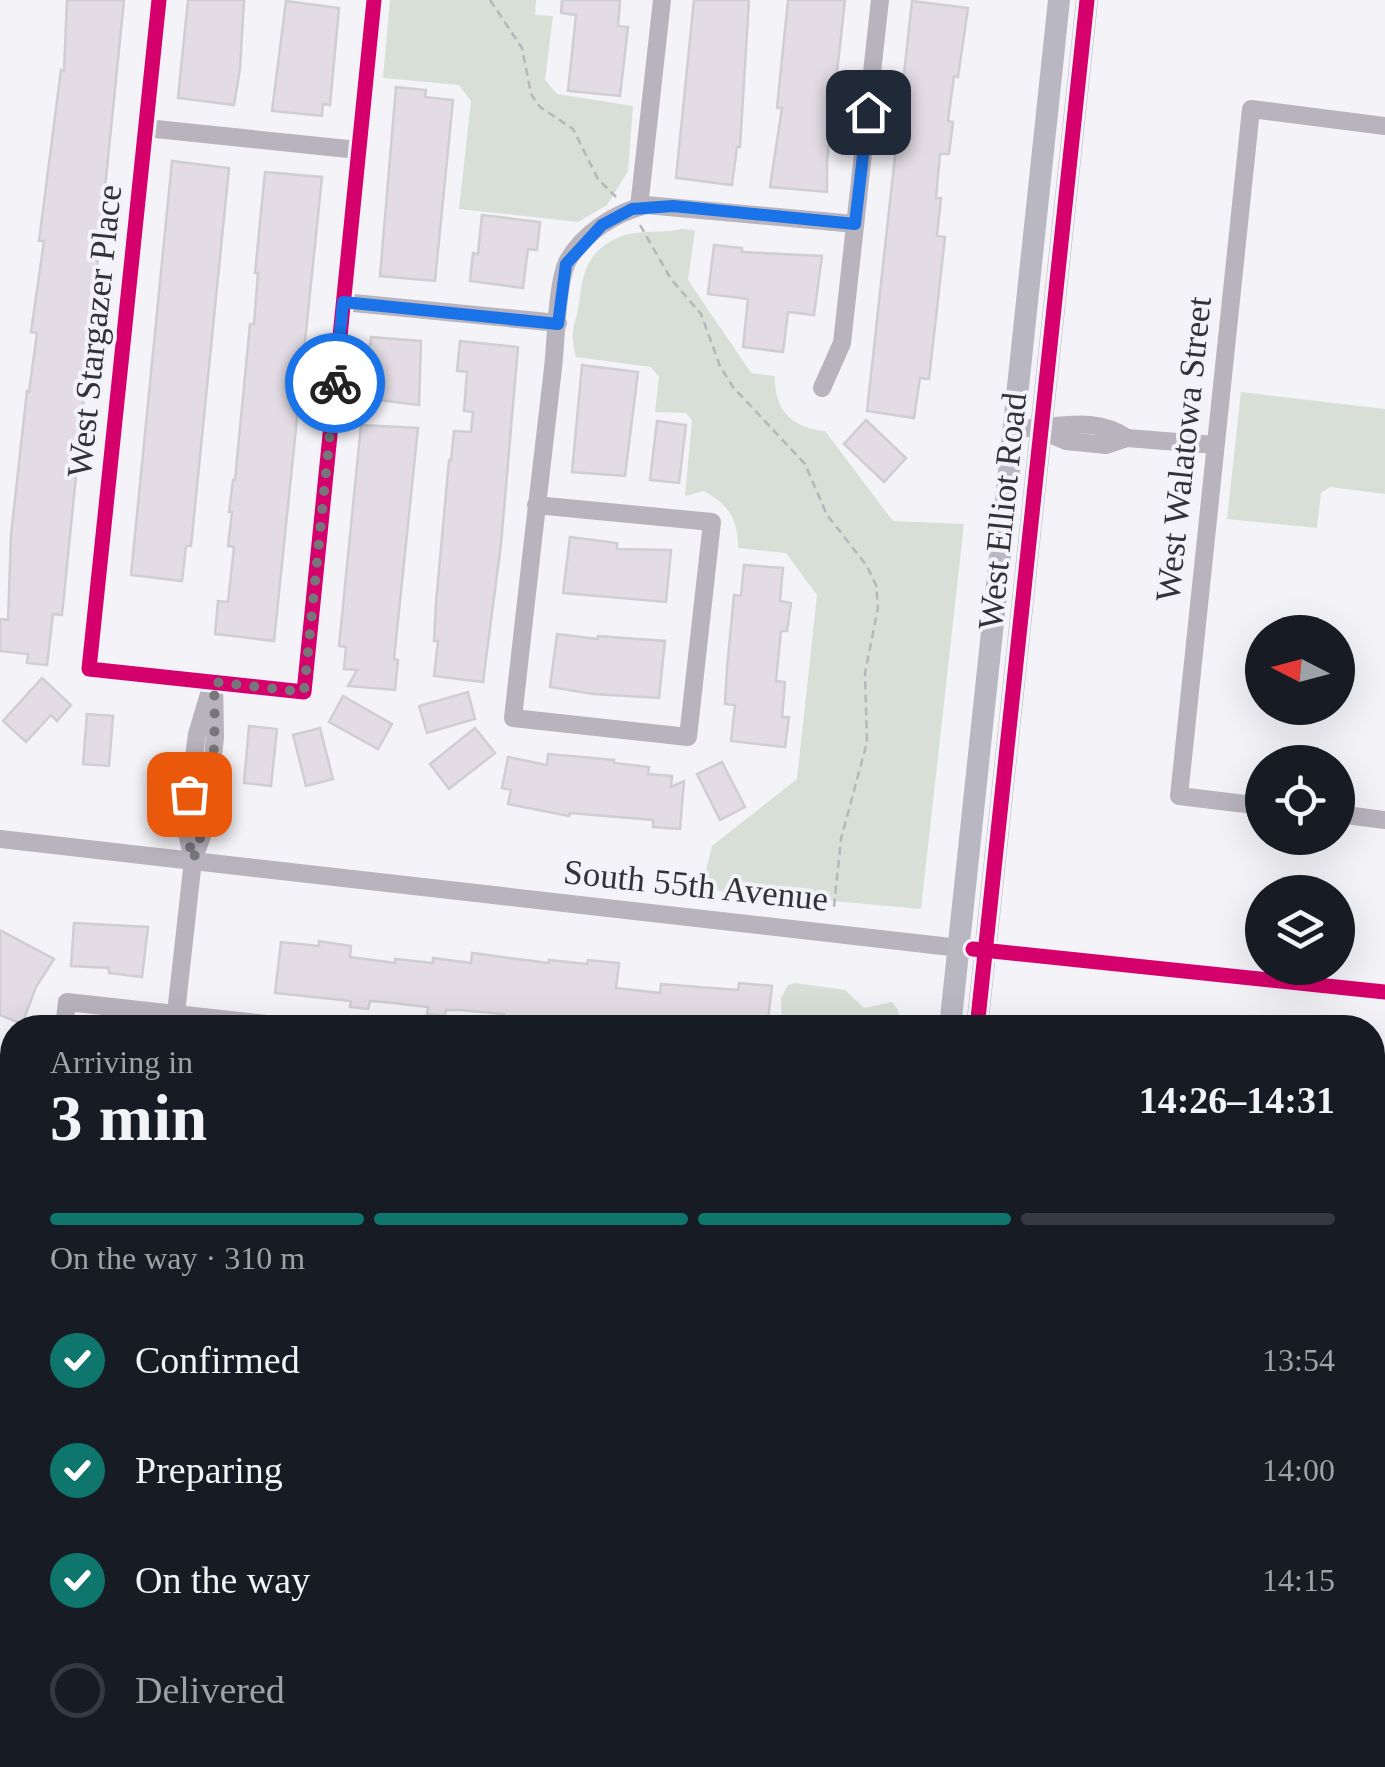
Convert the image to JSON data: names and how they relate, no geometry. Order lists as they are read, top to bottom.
{
  "streets": {
    "main road": ["West Elliot Road"],
    "street": ["West Stargazer Place", "West Walatowa Street", "South 55th Avenue"]
  },
  "crossings": [
    ["West Elliot Road", "South 55th Avenue"]
  ],
  "north": "left",
  "page": {
    "heading": ["3 min", "Arriving in", "14:26–14:31"],
    "bar": "On the way · 310 m",
    "list": [
      ["Confirmed", "13:54"],
      ["Preparing", "14:00"],
      ["On the way", "14:15"],
      "Delivered"
    ]
  }
}
